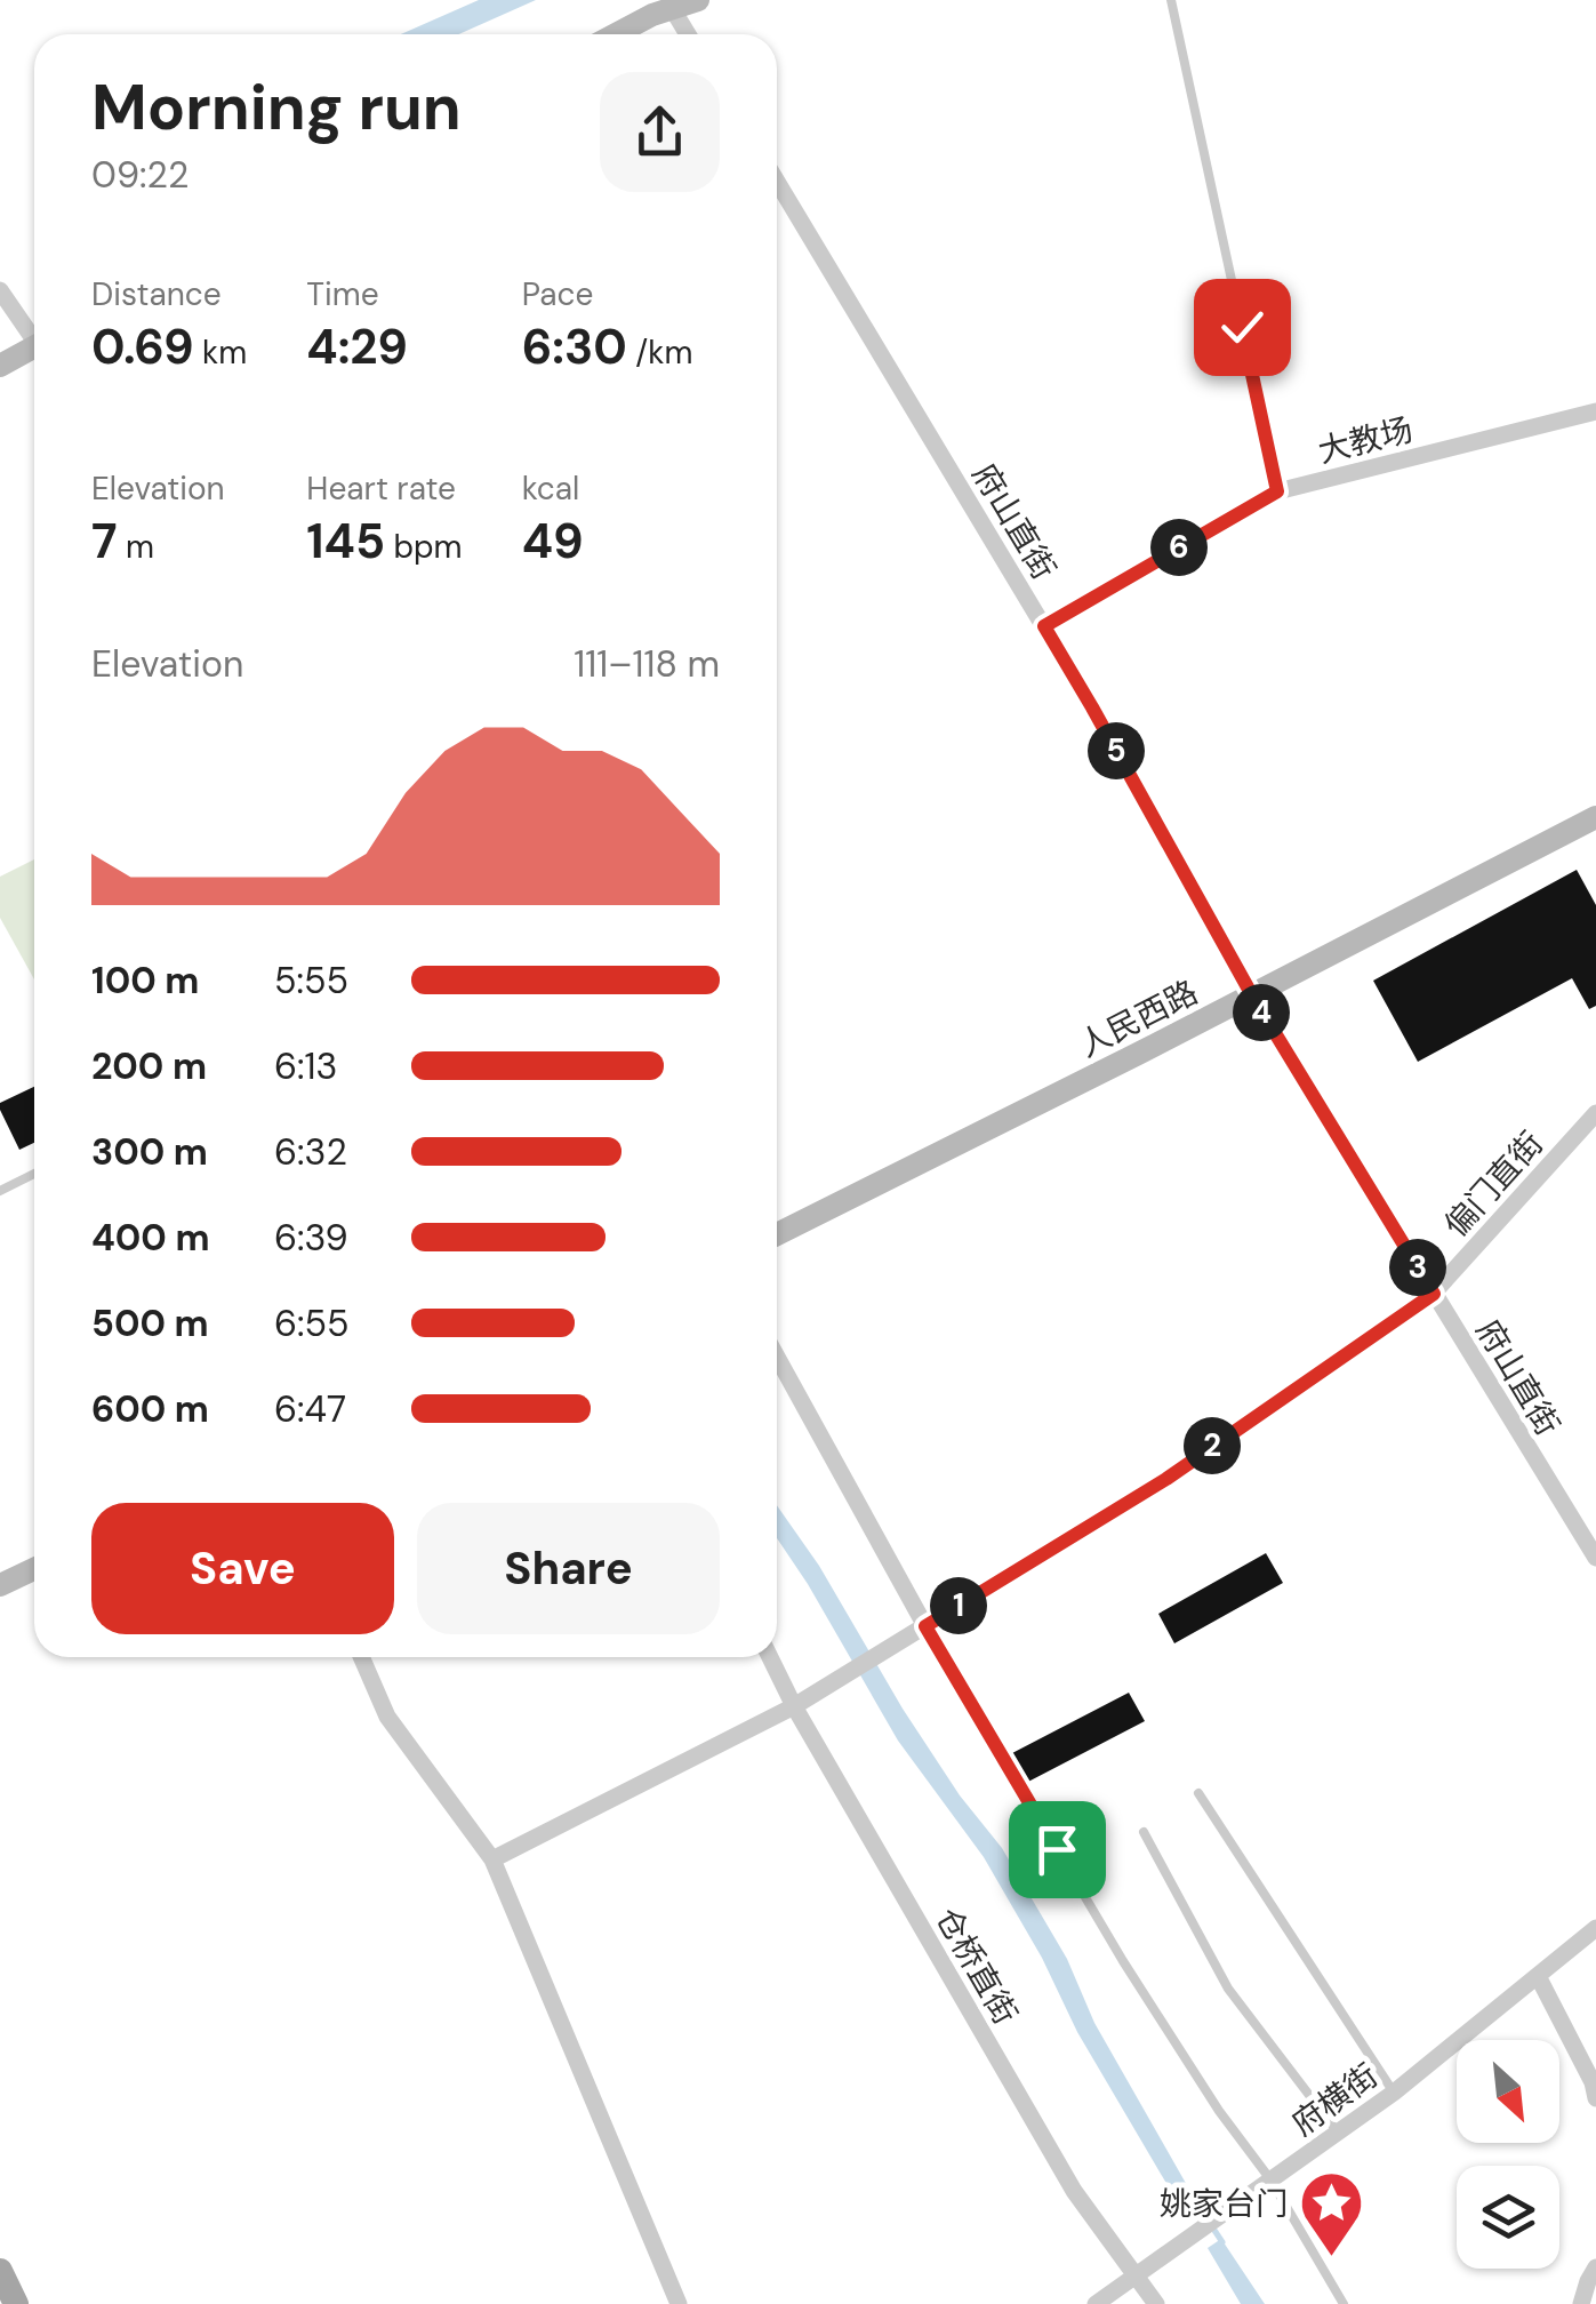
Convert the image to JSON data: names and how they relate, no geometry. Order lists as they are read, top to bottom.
{
  "streets": {
    "main road": ["人民西路"],
    "street": [
      "大教场",
      "府山直街",
      "偏门直街",
      "仓桥直街",
      "府横街"
    ]
  },
  "crossings": [
    ["大教场", "府山直街"],
    ["府山直街", "人民西路"],
    ["府山直街", "偏门直街"],
    ["偏门直街", "仓桥直街"],
    ["仓桥直街", "府横街"]
  ],
  "places": {
    "place": ["姚家台门"]
  },
  "north": "bottom right",
  "page": {
    "heading": ["Morning run", "09:22"],
    "stats": [
      ["Distance", "0.69 km"],
      ["Time", "4:29"],
      ["Pace", "6:30 /km"],
      ["Elevation", "7 m"],
      ["Heart rate", "145 bpm"],
      ["kcal", "49"]
    ],
    "pins": [
      "6",
      "5",
      "4",
      "3",
      "2",
      "1"
    ],
    "chart": ["Elevation", "111–118 m"],
    "list": [
      {
        "name": "100 m",
        "note": "5:55"
      },
      {
        "name": "200 m",
        "note": "6:13"
      },
      {
        "name": "300 m",
        "note": "6:32"
      },
      {
        "name": "400 m",
        "note": "6:39"
      },
      {
        "name": "500 m",
        "note": "6:55"
      },
      {
        "name": "600 m",
        "note": "6:47"
      }
    ],
    "buttons": ["Save", "Share"]
  }
}
